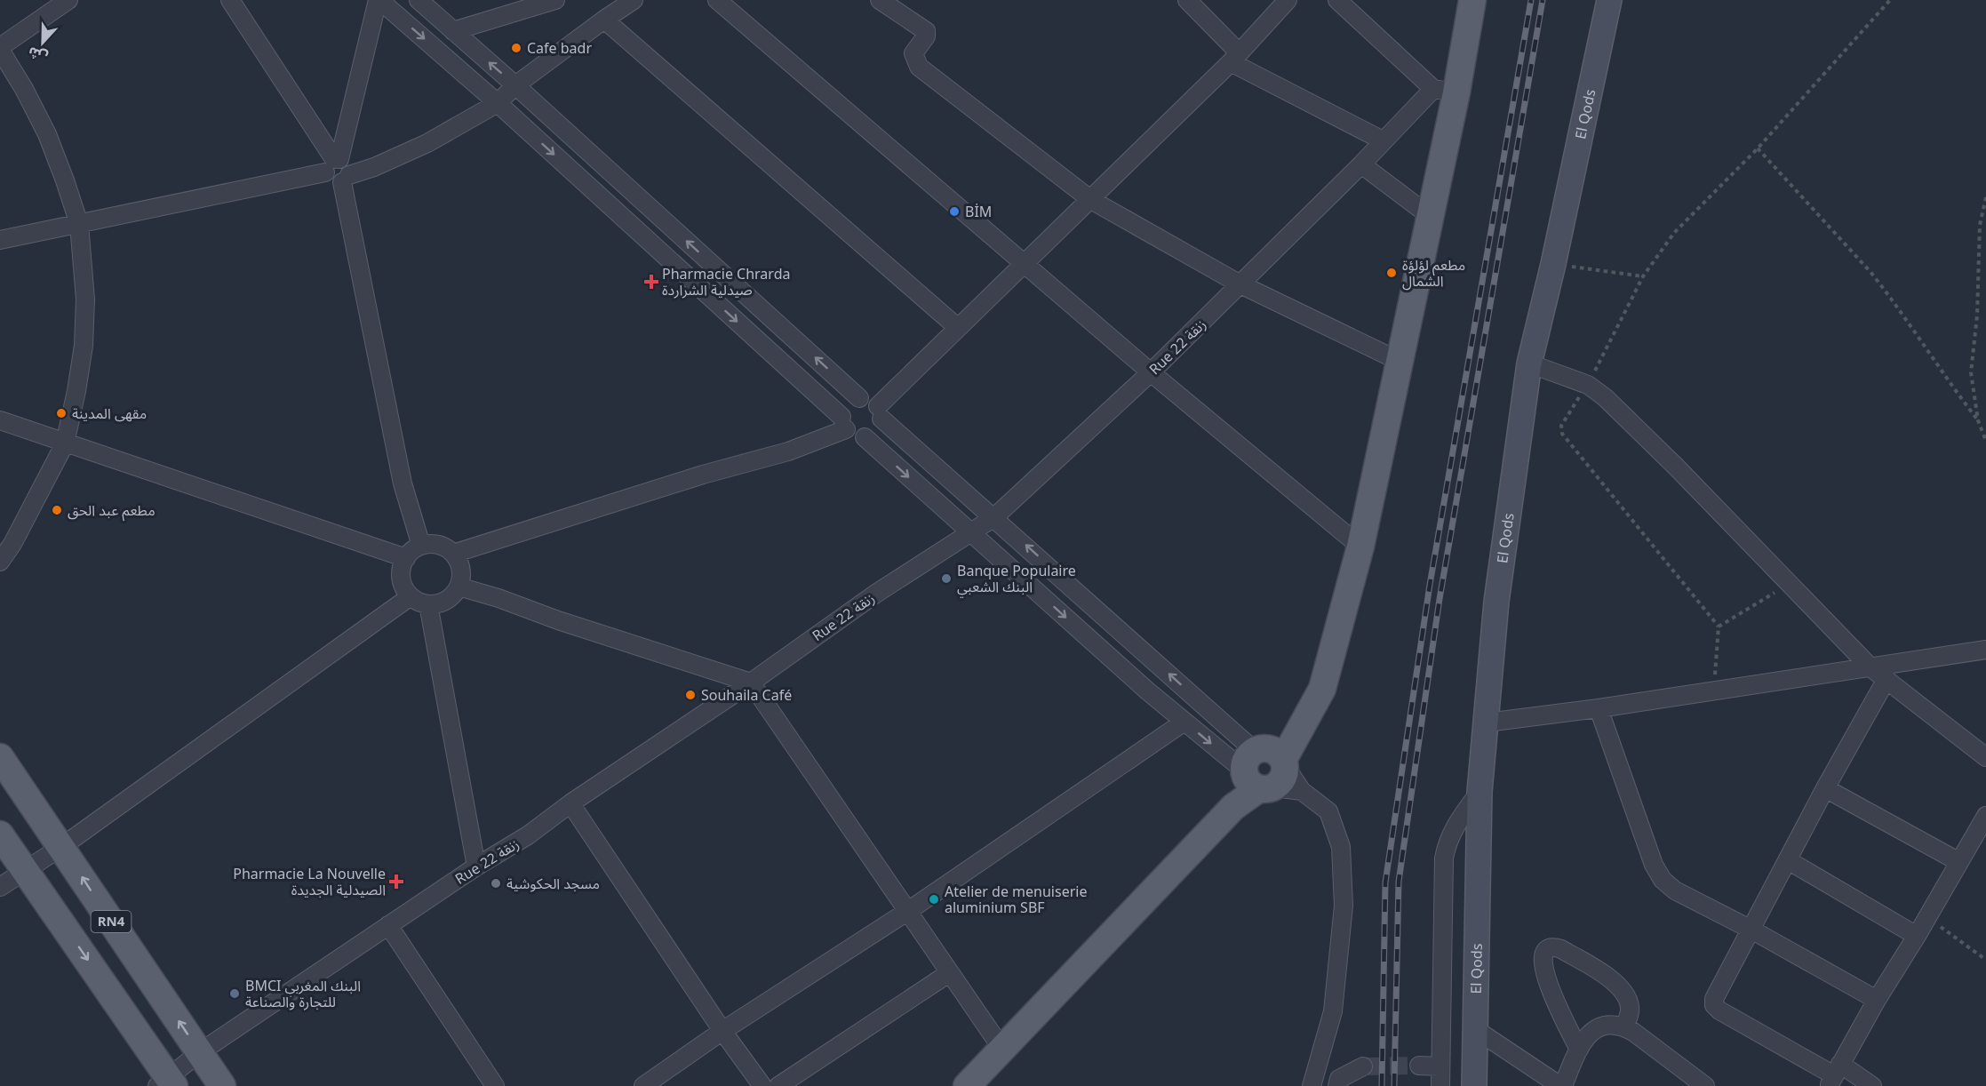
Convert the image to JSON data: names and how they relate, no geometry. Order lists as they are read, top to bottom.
{
  "streets": {
    "main road": ["RN4"],
    "street": ["El Qods", "Rue 22 زنقة"]
  },
  "crossings": [
    ["Rue 22 زنقة", "RN4"]
  ],
  "places": {
    "other": [
      "Cafe badr",
      "BİM",
      "مطعم لؤلؤة الشمال",
      "مقهى المدينة",
      "مطعم عبد الحق",
      "Banque Populaire البنك الشعبي",
      "Souhaila Café",
      "مسجد الحكوشية",
      "Atelier de menuiserie aluminium SBF",
      "BMCI البنك المغربي للتجارة والصناعة"
    ],
    "health": ["Pharmacie Chrarda صيدلية الشراردة", "Pharmacie La Nouvelle الصيدلية الجديدة"]
  },
  "north": "bottom"
}
